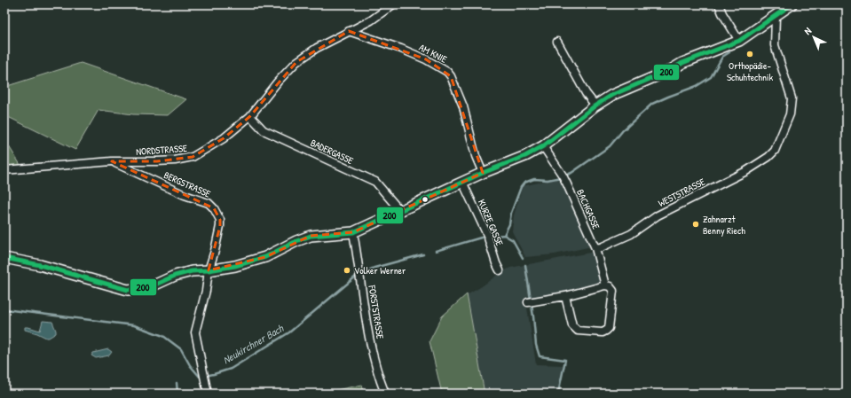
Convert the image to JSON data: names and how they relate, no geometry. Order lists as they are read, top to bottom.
{
  "streets": {
    "street": [
      "AM KNIE",
      "NORDSTRASSE",
      "BADERGASSE",
      "BERGSTRASSE",
      "WESTSTRASSE",
      "BACHGASSE",
      "KURZE GASSE",
      "FORSTSTRASSE"
    ]
  },
  "crossings": [
    ["AM KNIE", "NORDSTRASSE"],
    ["NORDSTRASSE", "BADERGASSE"],
    ["NORDSTRASSE", "BERGSTRASSE"],
    ["WESTSTRASSE", "BACHGASSE"]
  ],
  "water": ["Neukirchner Bach"],
  "places": ["Orthopädie- Schuhtechnik", "Zahnarzt Benny Riech", "Volker Werner"],
  "lines": ["transit line 200"],
  "north": "top left"
}
